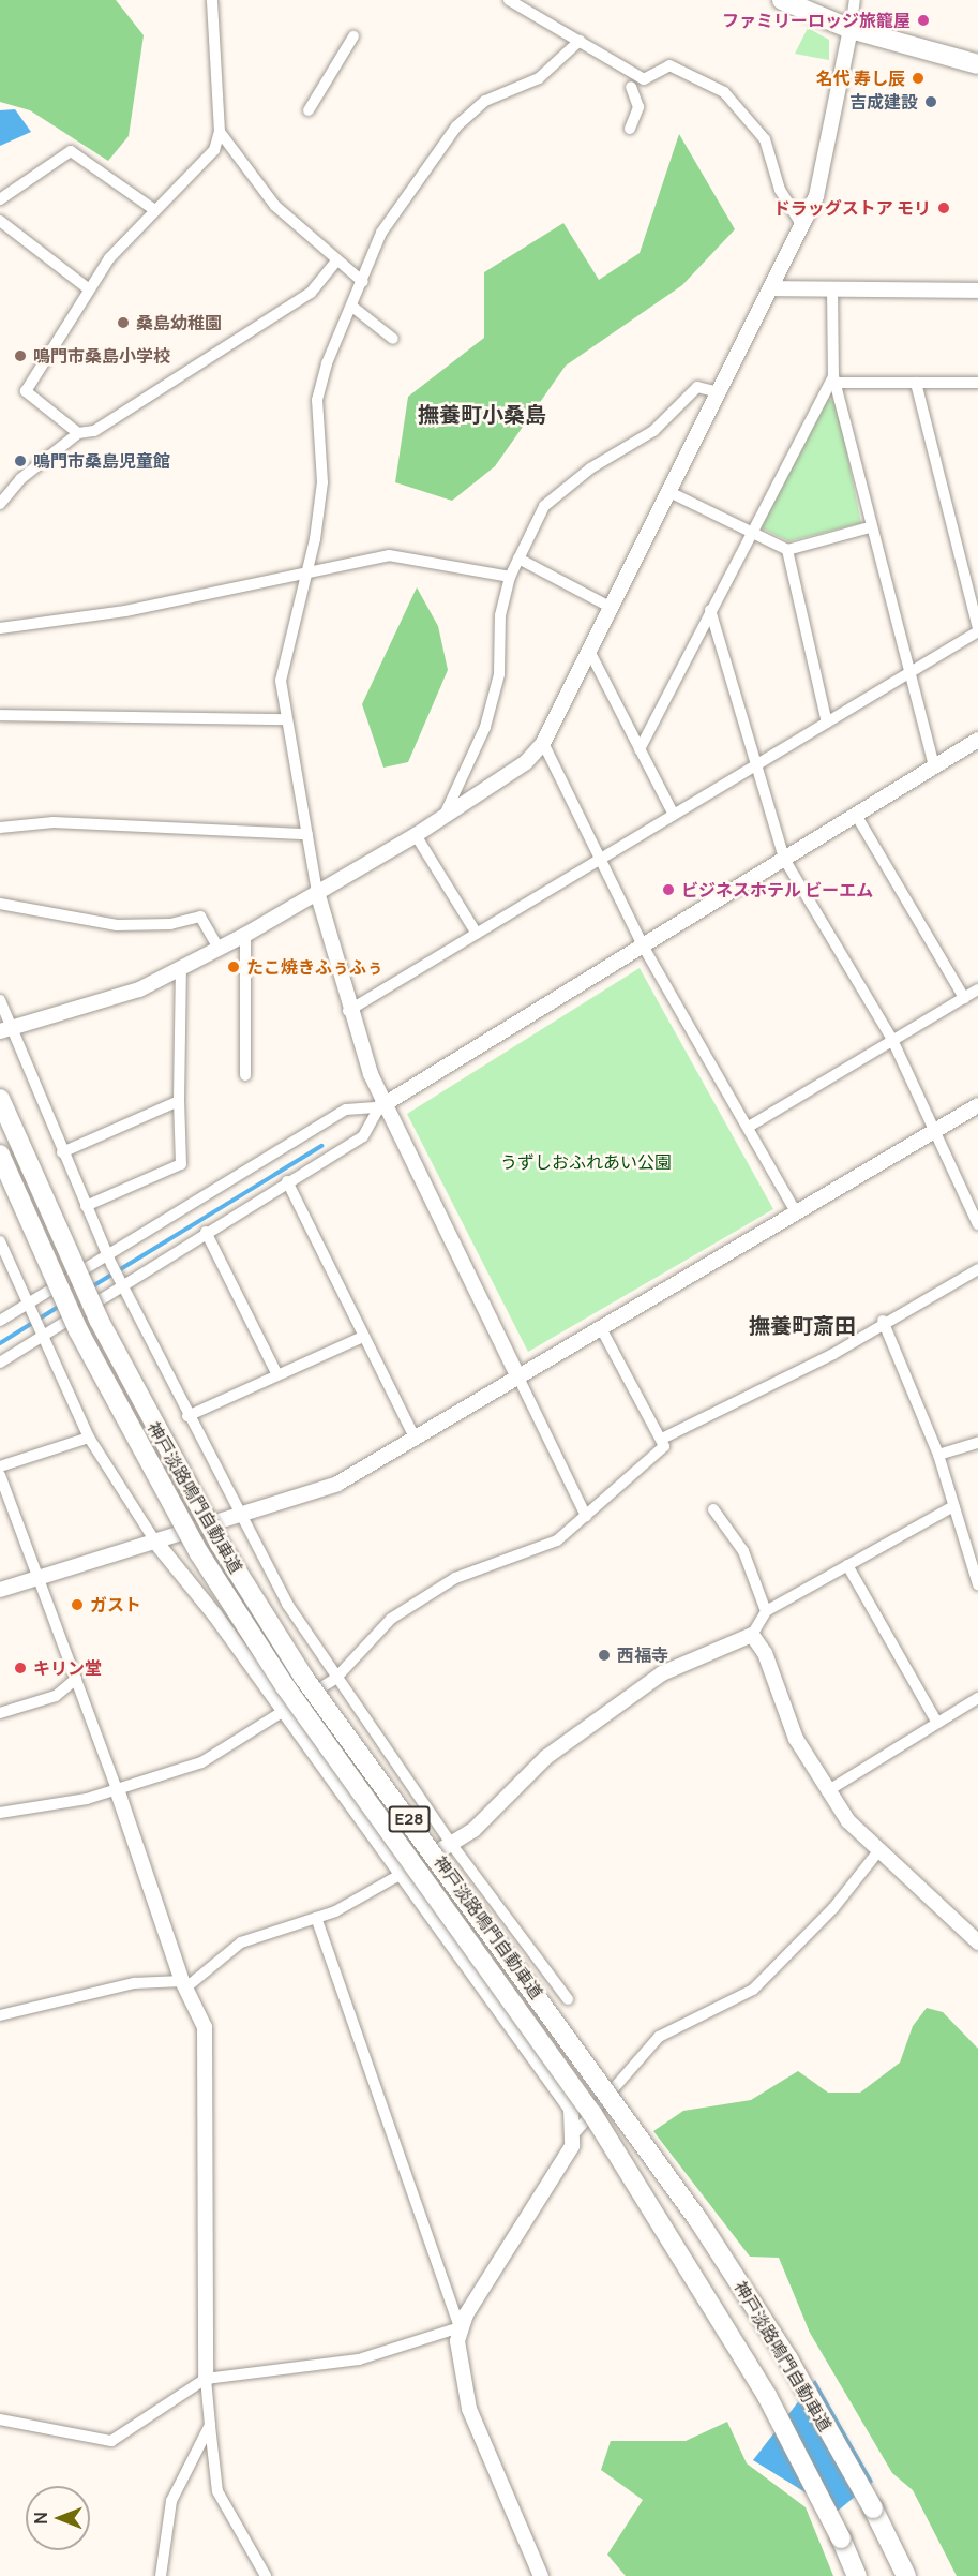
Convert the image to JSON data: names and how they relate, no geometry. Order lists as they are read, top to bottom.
{
  "streets": {
    "highway": ["神戸淡路鳴門自動車道", "E28"]
  },
  "districts": ["撫養町小桑島", "撫養町斎田"],
  "parks": ["うずしおふれあい公園"],
  "places": [
    "ファミリーロッジ旅籠屋",
    "名代 寿し辰",
    "吉成建設",
    "ドラッグストア モリ",
    "桑島幼稚園",
    "鳴門市桑島小学校",
    "鳴門市桑島児童館",
    "ビジネスホテル ビーエム",
    "たこ焼きふぅふぅ",
    "ガスト",
    "西福寺",
    "キリン堂"
  ],
  "north": "left"
}
